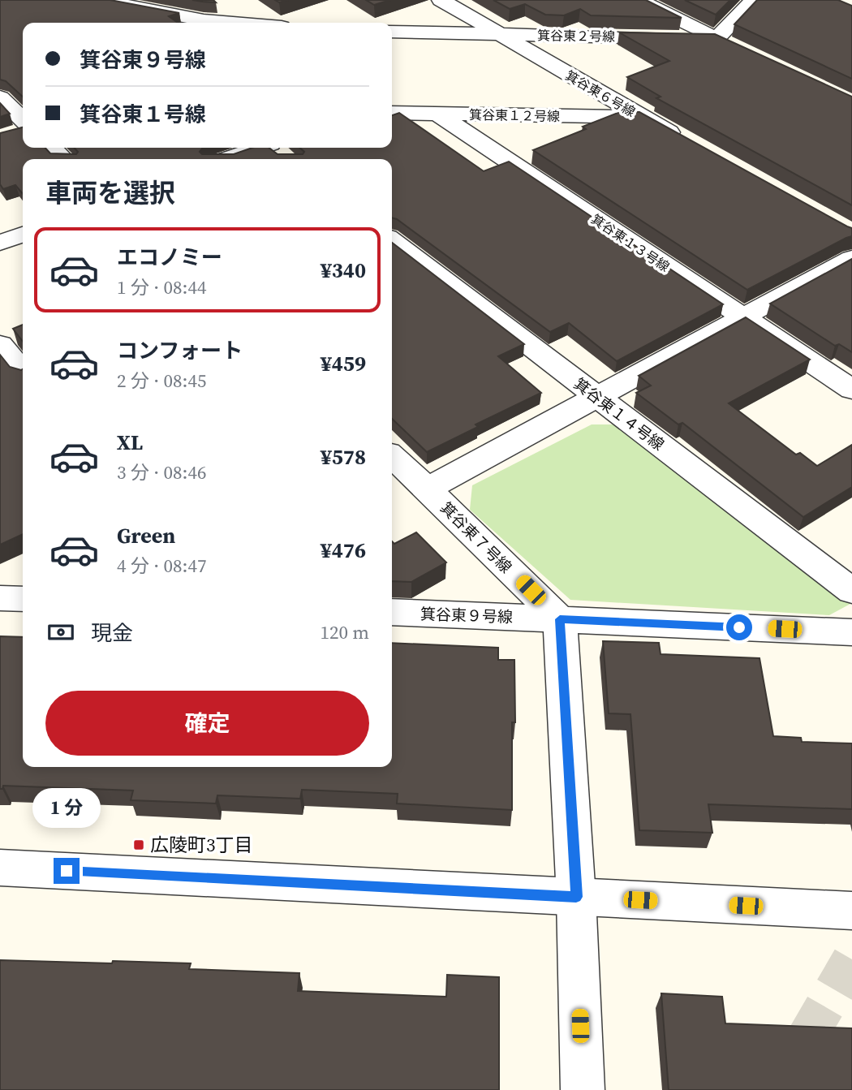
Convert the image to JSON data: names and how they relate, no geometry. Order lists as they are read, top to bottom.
{
  "streets": {
    "street": [
      "箕谷東２号線",
      "箕谷東６号線",
      "箕谷東１２号線",
      "箕谷東１３号線",
      "箕谷東１４号線",
      "箕谷東７号線",
      "箕谷東９号線"
    ]
  },
  "crossings": [
    ["箕谷東２号線", "箕谷東６号線"],
    ["箕谷東６号線", "箕谷東１２号線"],
    ["箕谷東１２号線", "箕谷東１３号線"],
    ["箕谷東７号線", "箕谷東９号線"]
  ],
  "places": {
    "transit": ["広陵町3丁目"]
  },
  "page": {
    "banner": ["箕谷東９号線", "箕谷東１号線"],
    "heading": "車両を選択",
    "list": [
      {
        "name": "エコノミー",
        "note": "1 分 · 08:44",
        "value": "¥340"
      },
      {
        "name": "コンフォート",
        "note": "2 分 · 08:45",
        "value": "¥459"
      },
      {
        "name": "XL",
        "note": "3 分 · 08:46",
        "value": "¥578"
      },
      {
        "name": "Green",
        "note": "4 分 · 08:47",
        "value": "¥476"
      }
    ],
    "pay": ["現金", "120 m"],
    "buttons": "確定",
    "bubble": "1 分"
  }
}
